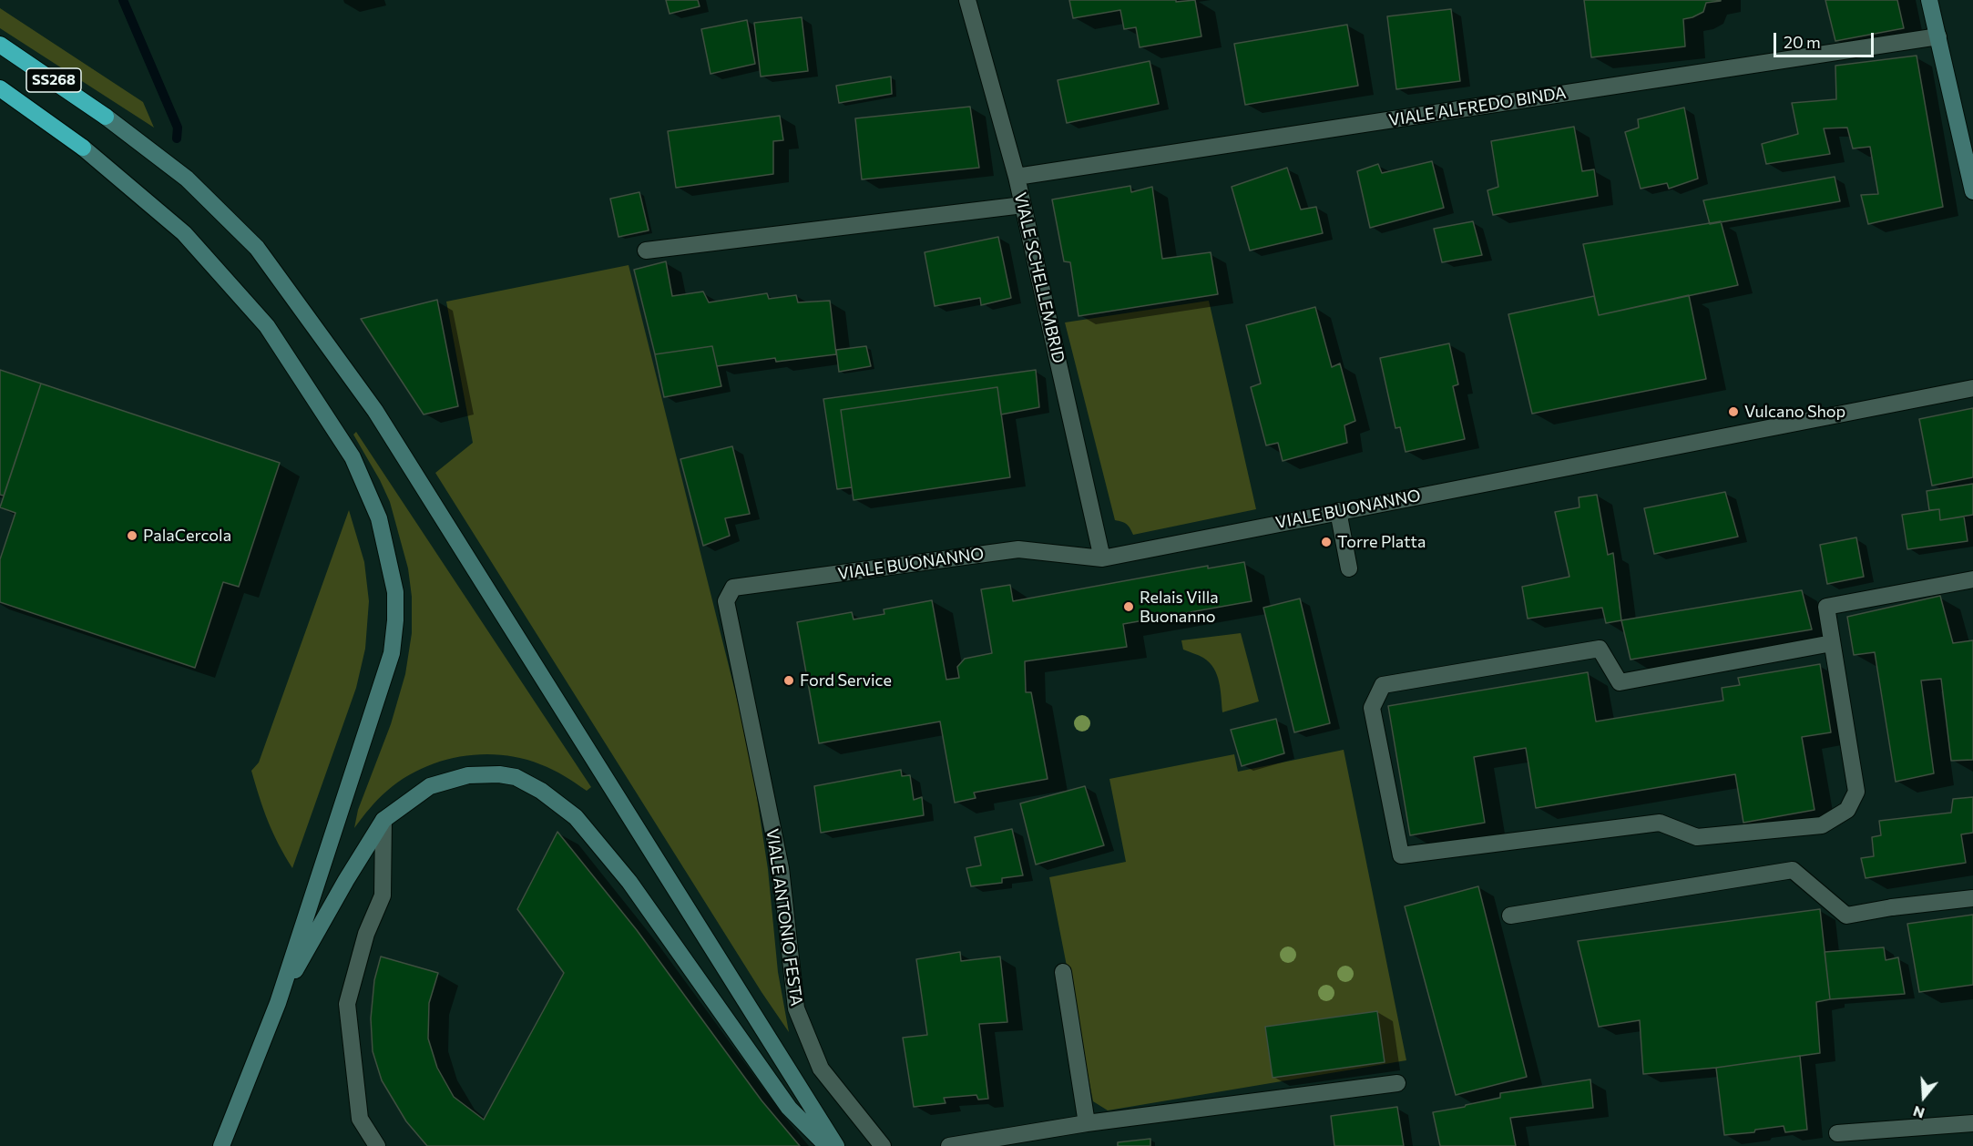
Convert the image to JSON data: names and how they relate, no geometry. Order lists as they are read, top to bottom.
{
  "streets": {
    "highway": ["SS268"],
    "street": [
      "VIALE ALFREDO BINDA",
      "VIALE SCHELLEMBRID",
      "VIALE BUONANNO",
      "VIALE ANTONIO FESTA"
    ]
  },
  "crossings": [
    ["VIALE ALFREDO BINDA", "VIALE SCHELLEMBRID"],
    ["VIALE SCHELLEMBRID", "VIALE BUONANNO"],
    ["VIALE BUONANNO", "VIALE ANTONIO FESTA"]
  ],
  "places": [
    "Vulcano Shop",
    "PalaCercola",
    "Torre Platta",
    "Relais Villa Buonanno",
    "Ford Service"
  ],
  "scale_bar": "20 m",
  "north": "bottom"
}
